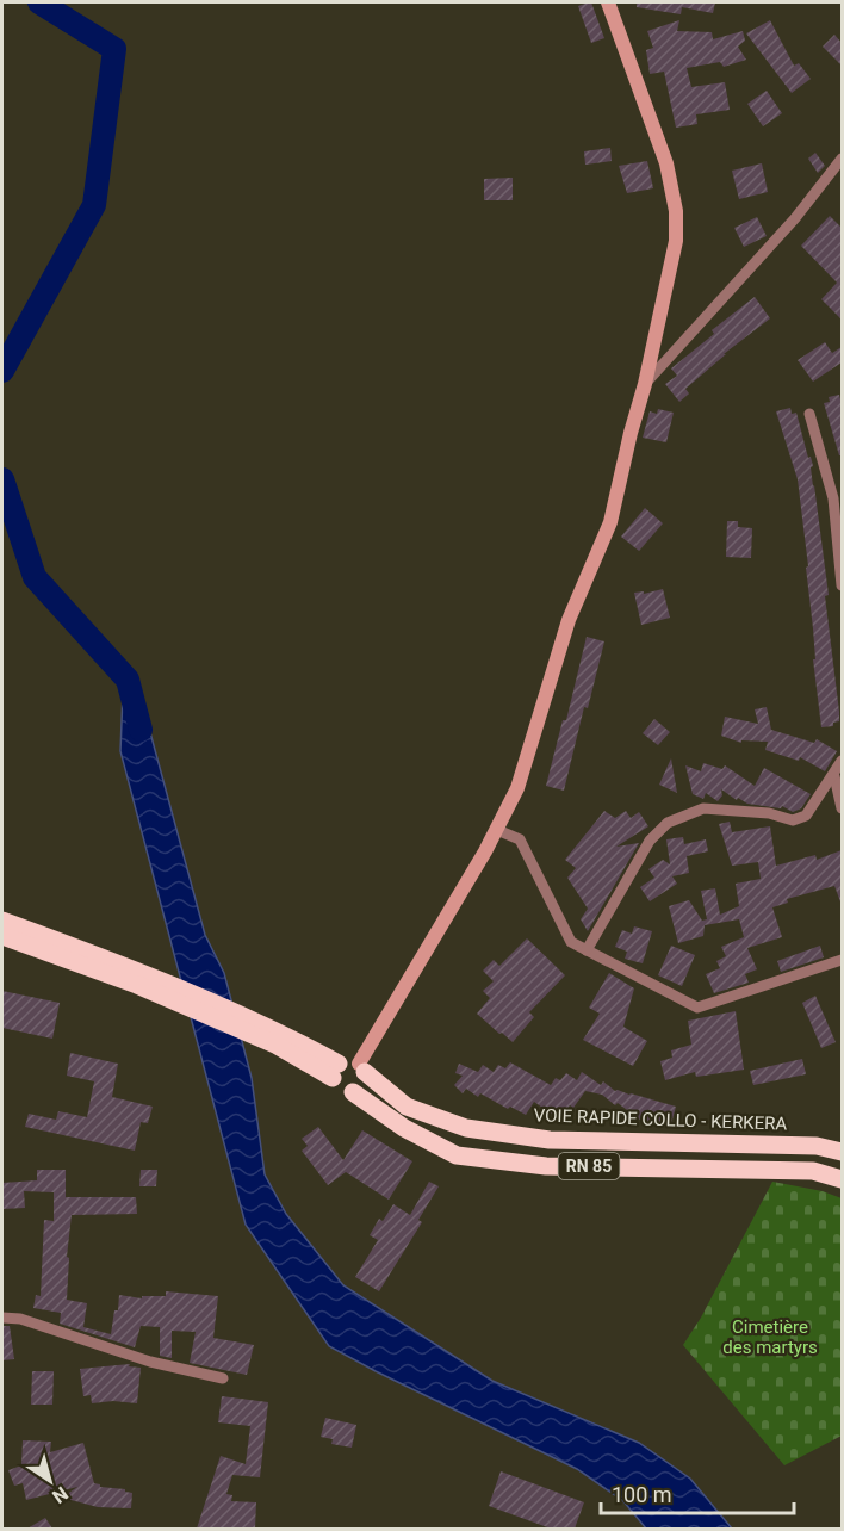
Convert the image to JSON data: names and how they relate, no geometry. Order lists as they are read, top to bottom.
{
  "streets": {
    "highway": ["VOIE RAPIDE COLLO - KERKERA", "RN 85"]
  },
  "crossings": [
    ["VOIE RAPIDE COLLO - KERKERA", "RN 85"]
  ],
  "parks": ["Cimetière des martyrs"],
  "scale_bar": "100 m",
  "north": "bottom right"
}
